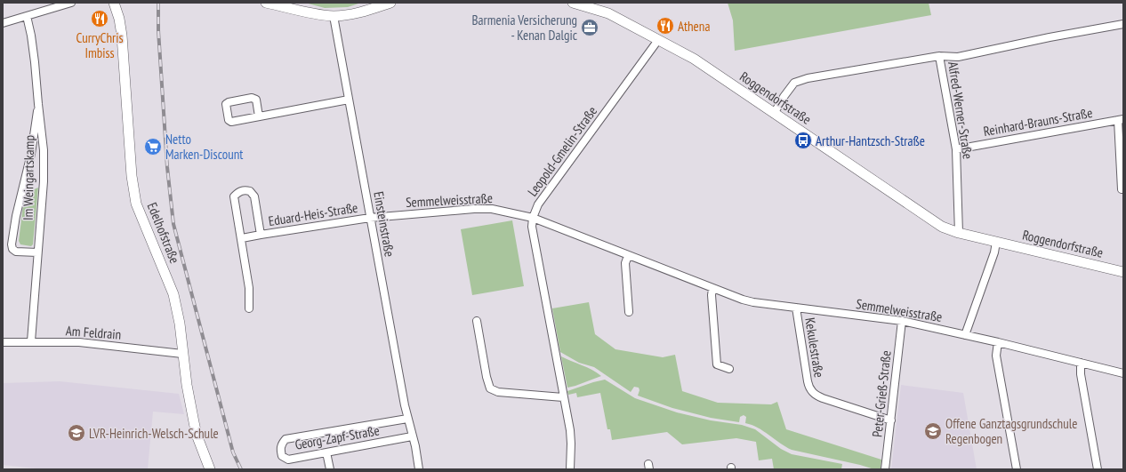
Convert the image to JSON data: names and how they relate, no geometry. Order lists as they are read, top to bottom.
{
  "streets": {
    "street": [
      "Roggendorfstraße",
      "Alfred-Werner-Straße",
      "Reinhard-Brauns-Straße",
      "Leopold-Gmelin-Straße",
      "Im Weingartskamp",
      "Semmelweisstraße",
      "Eduard-Heis-Straße",
      "Einsteinstraße",
      "Edelhofstraße",
      "Am Feldrain",
      "Kekulestraße",
      "Peter-Grieß-Straße",
      "Georg-Zapf-Straße"
    ]
  },
  "crossings": [
    ["Roggendorfstraße", "Alfred-Werner-Straße"],
    ["Roggendorfstraße", "Leopold-Gmelin-Straße"],
    ["Alfred-Werner-Straße", "Reinhard-Brauns-Straße"],
    ["Leopold-Gmelin-Straße", "Semmelweisstraße"],
    ["Im Weingartskamp", "Am Feldrain"],
    ["Semmelweisstraße", "Eduard-Heis-Straße"],
    ["Semmelweisstraße", "Einsteinstraße"],
    ["Semmelweisstraße", "Kekulestraße"],
    ["Semmelweisstraße", "Peter-Grieß-Straße"],
    ["Eduard-Heis-Straße", "Einsteinstraße"],
    ["Einsteinstraße", "Georg-Zapf-Straße"],
    ["Edelhofstraße", "Am Feldrain"],
    ["Kekulestraße", "Peter-Grieß-Straße"]
  ],
  "places": {
    "restaurant": ["CurryChris Imbiss", "Athena"],
    "office": ["Barmenia Versicherung - Kenan Dalgic"],
    "bus stop": ["Arthur-Hantzsch-Straße"],
    "supermarket": ["Netto Marken-Discount"],
    "school or university": ["Offene Ganztagsgrundschule Regenbogen", "LVR-Heinrich-Welsch-Schule"]
  }
}
